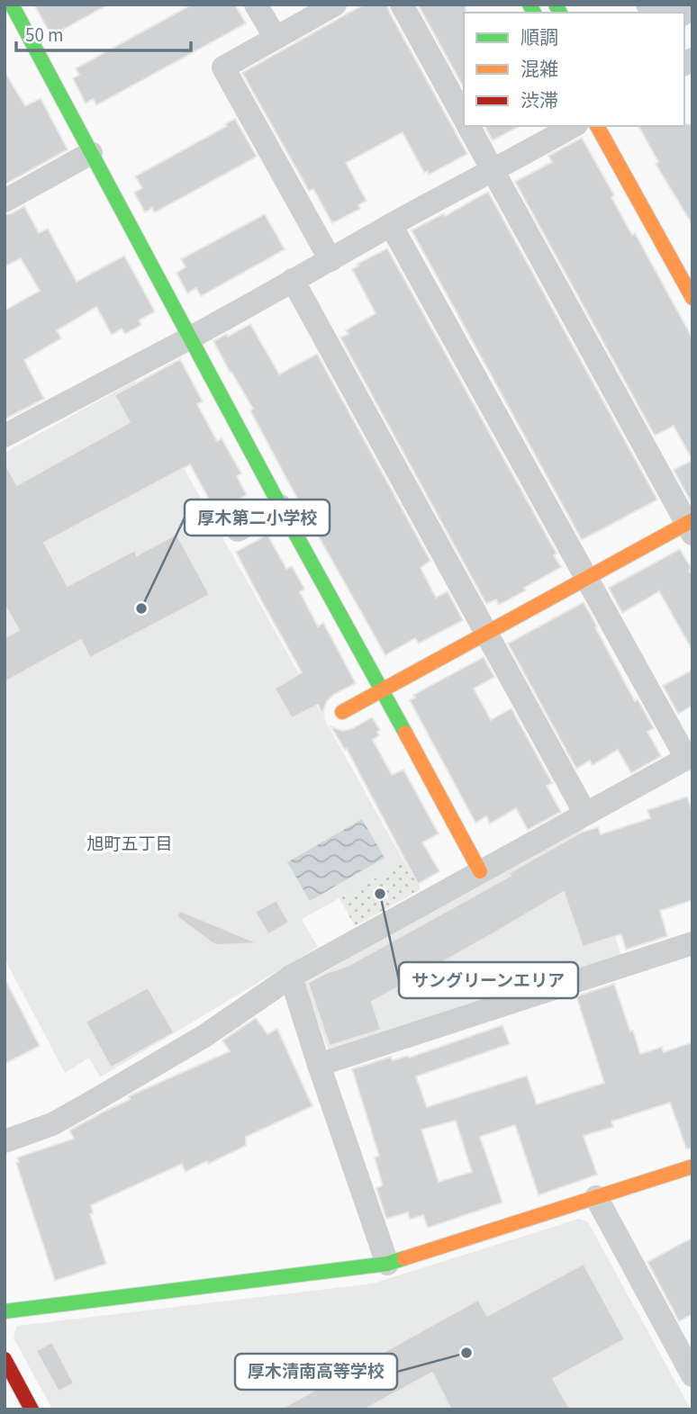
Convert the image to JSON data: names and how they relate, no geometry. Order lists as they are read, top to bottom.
{
  "districts": ["旭町五丁目"],
  "places": ["厚木第二小学校", "サングリーンエリア", "厚木清南高等学校"],
  "legend": ["順調", "混雑", "渋滞"],
  "scale_bar": "50 m"
}
